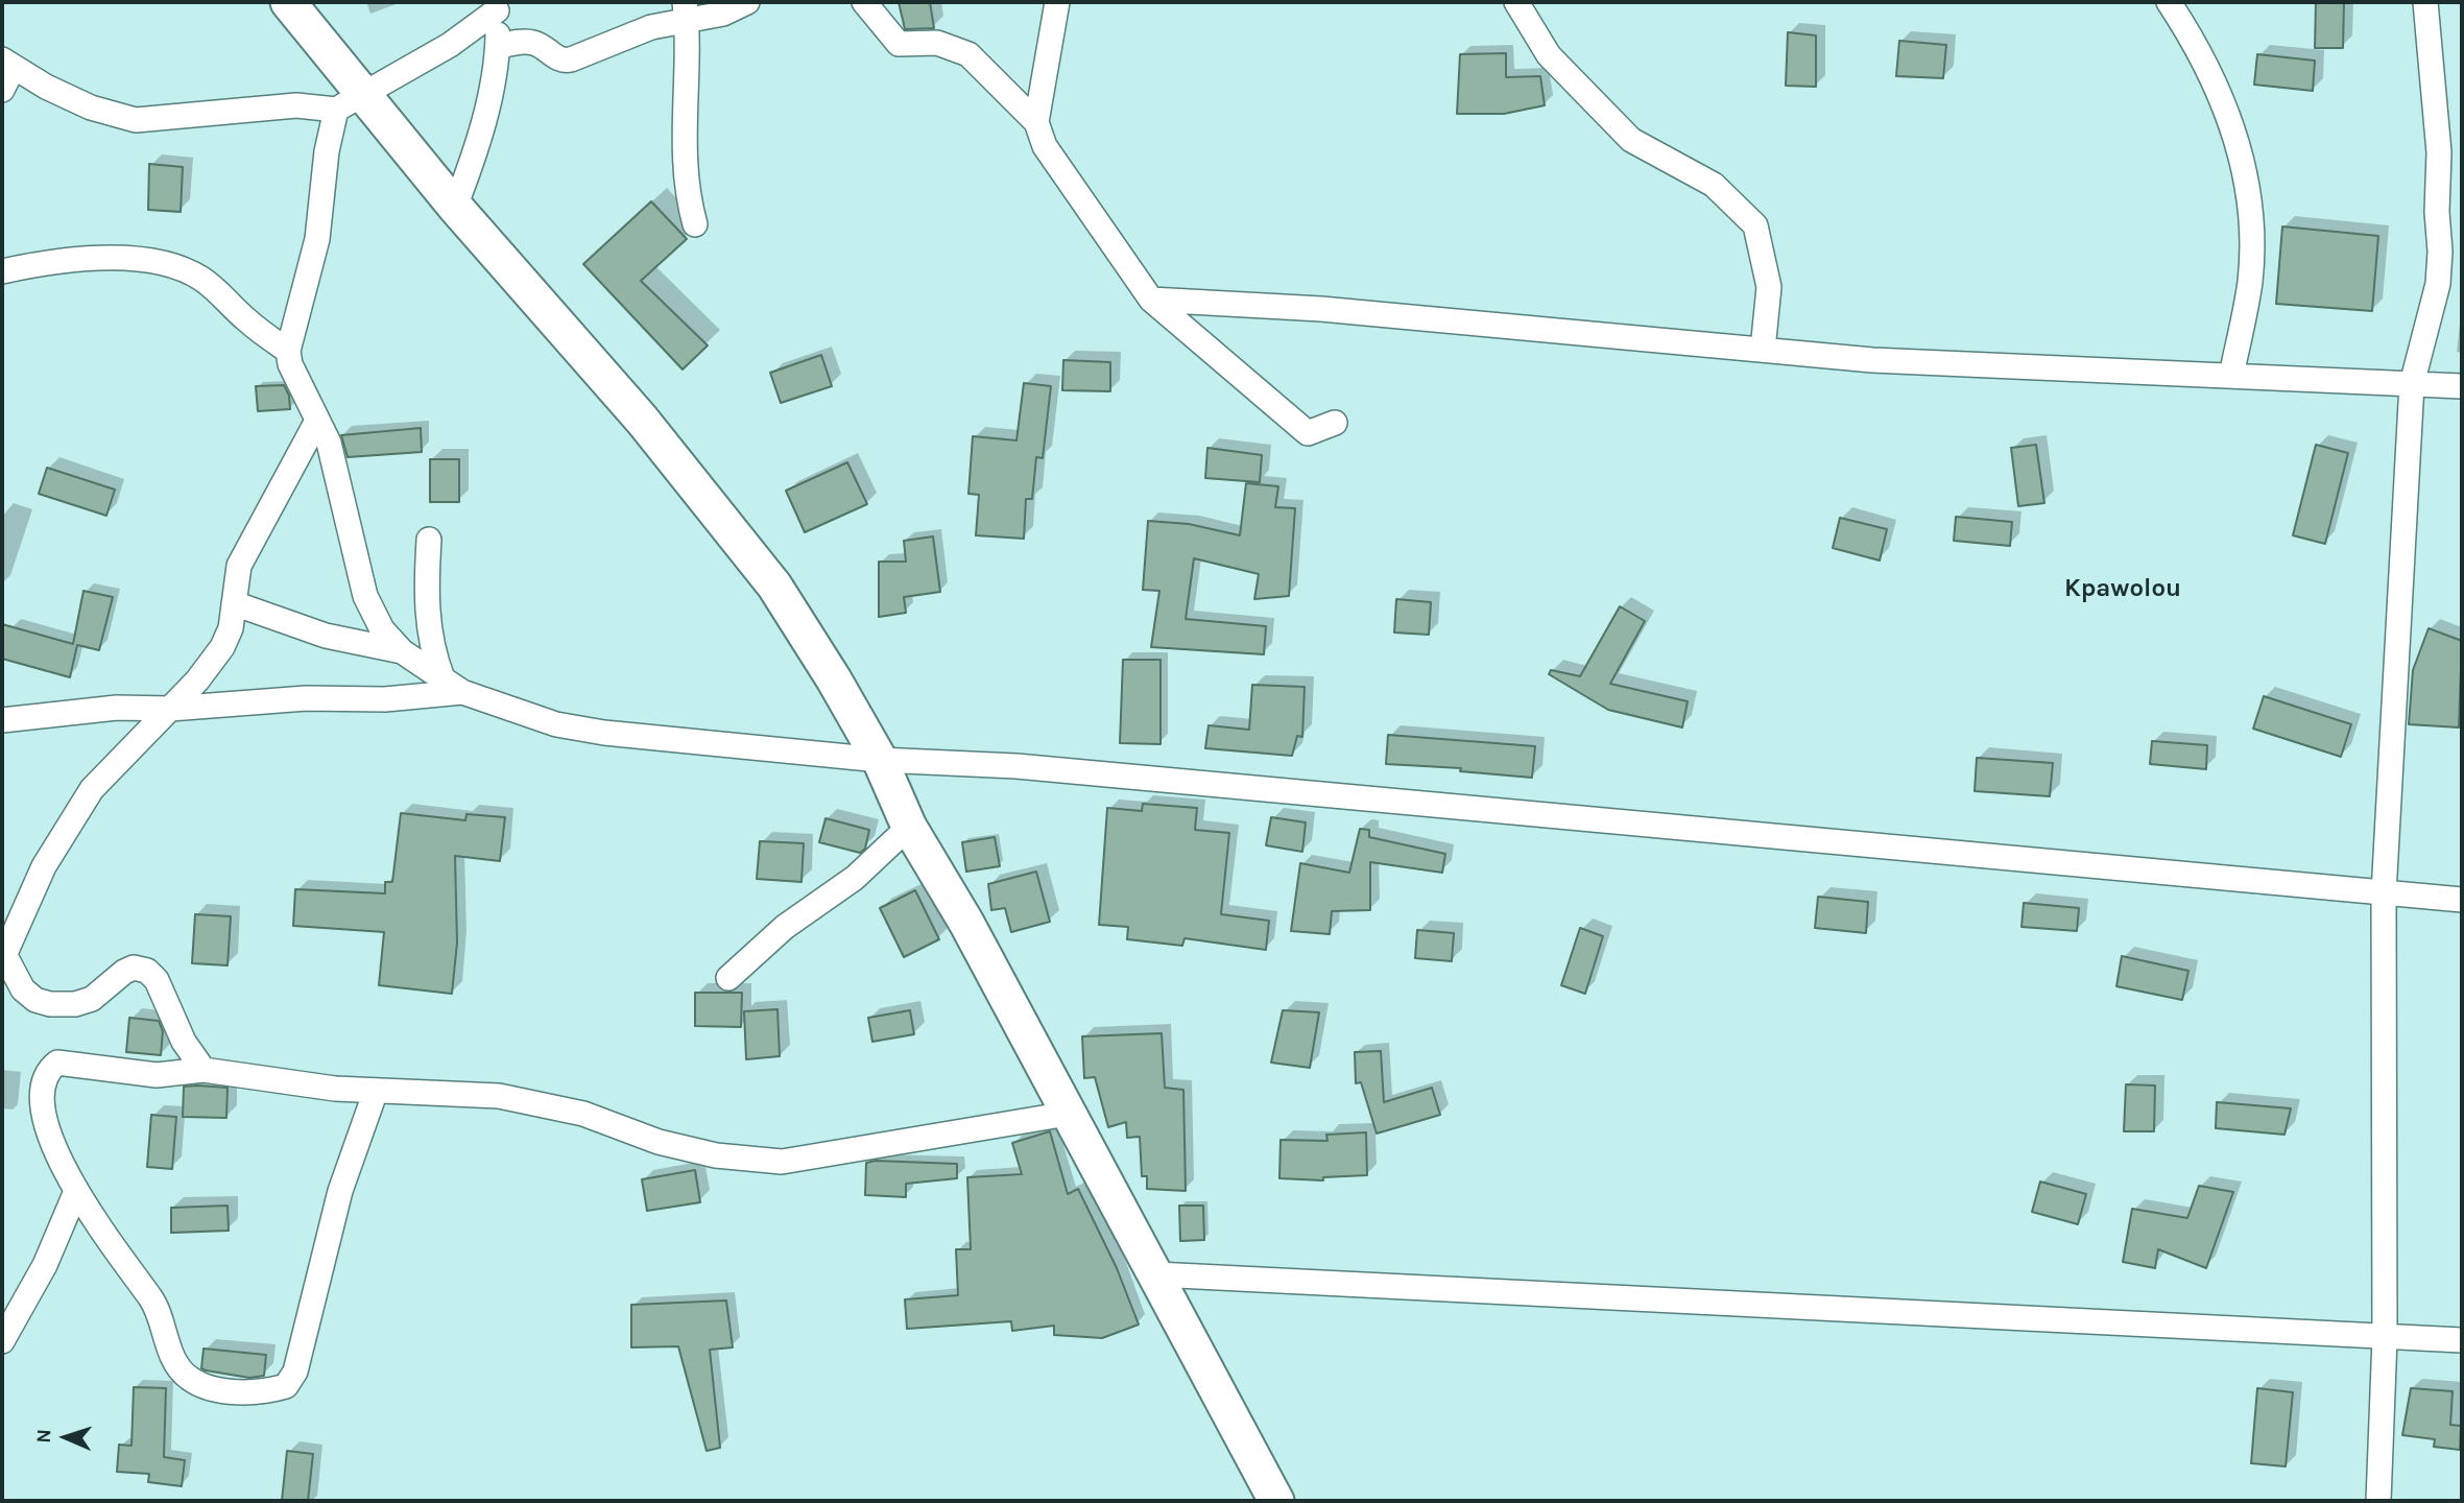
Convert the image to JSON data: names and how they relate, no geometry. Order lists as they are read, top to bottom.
{
  "districts": ["Kpawolou"],
  "north": "left"
}
